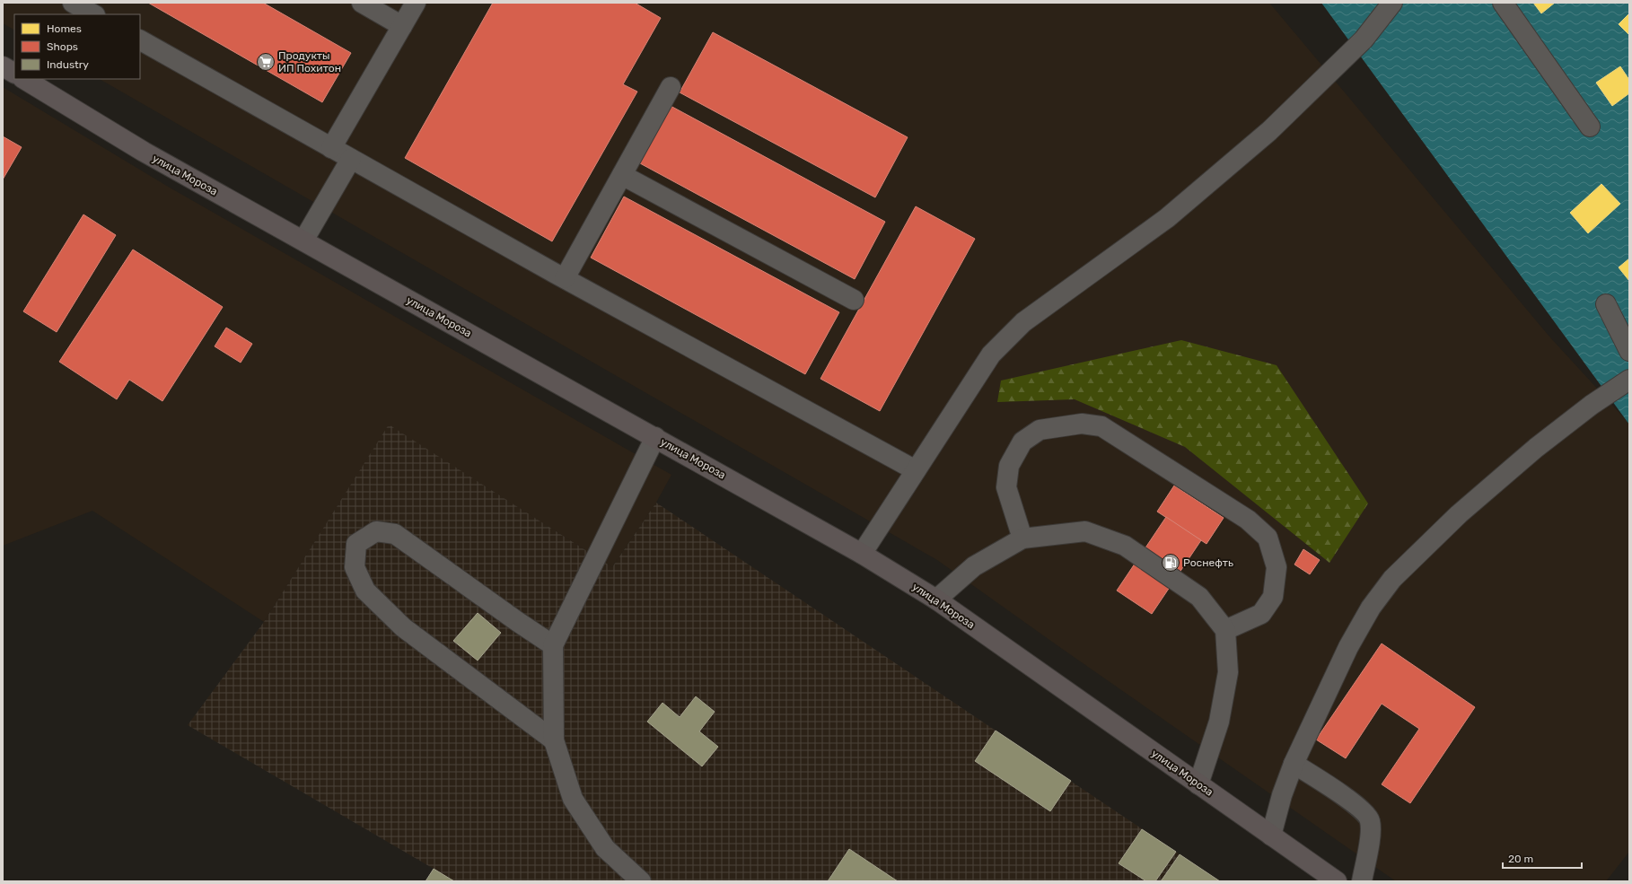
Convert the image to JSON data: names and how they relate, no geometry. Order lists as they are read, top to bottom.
{
  "streets": {
    "main road": ["улица Мороза"]
  },
  "places": {
    "supermarket": ["Продукты ИП Похитон"],
    "fuel station": ["Роснефть"]
  },
  "legend": ["Homes", "Shops", "Industry"],
  "scale_bar": "20 m"
}
